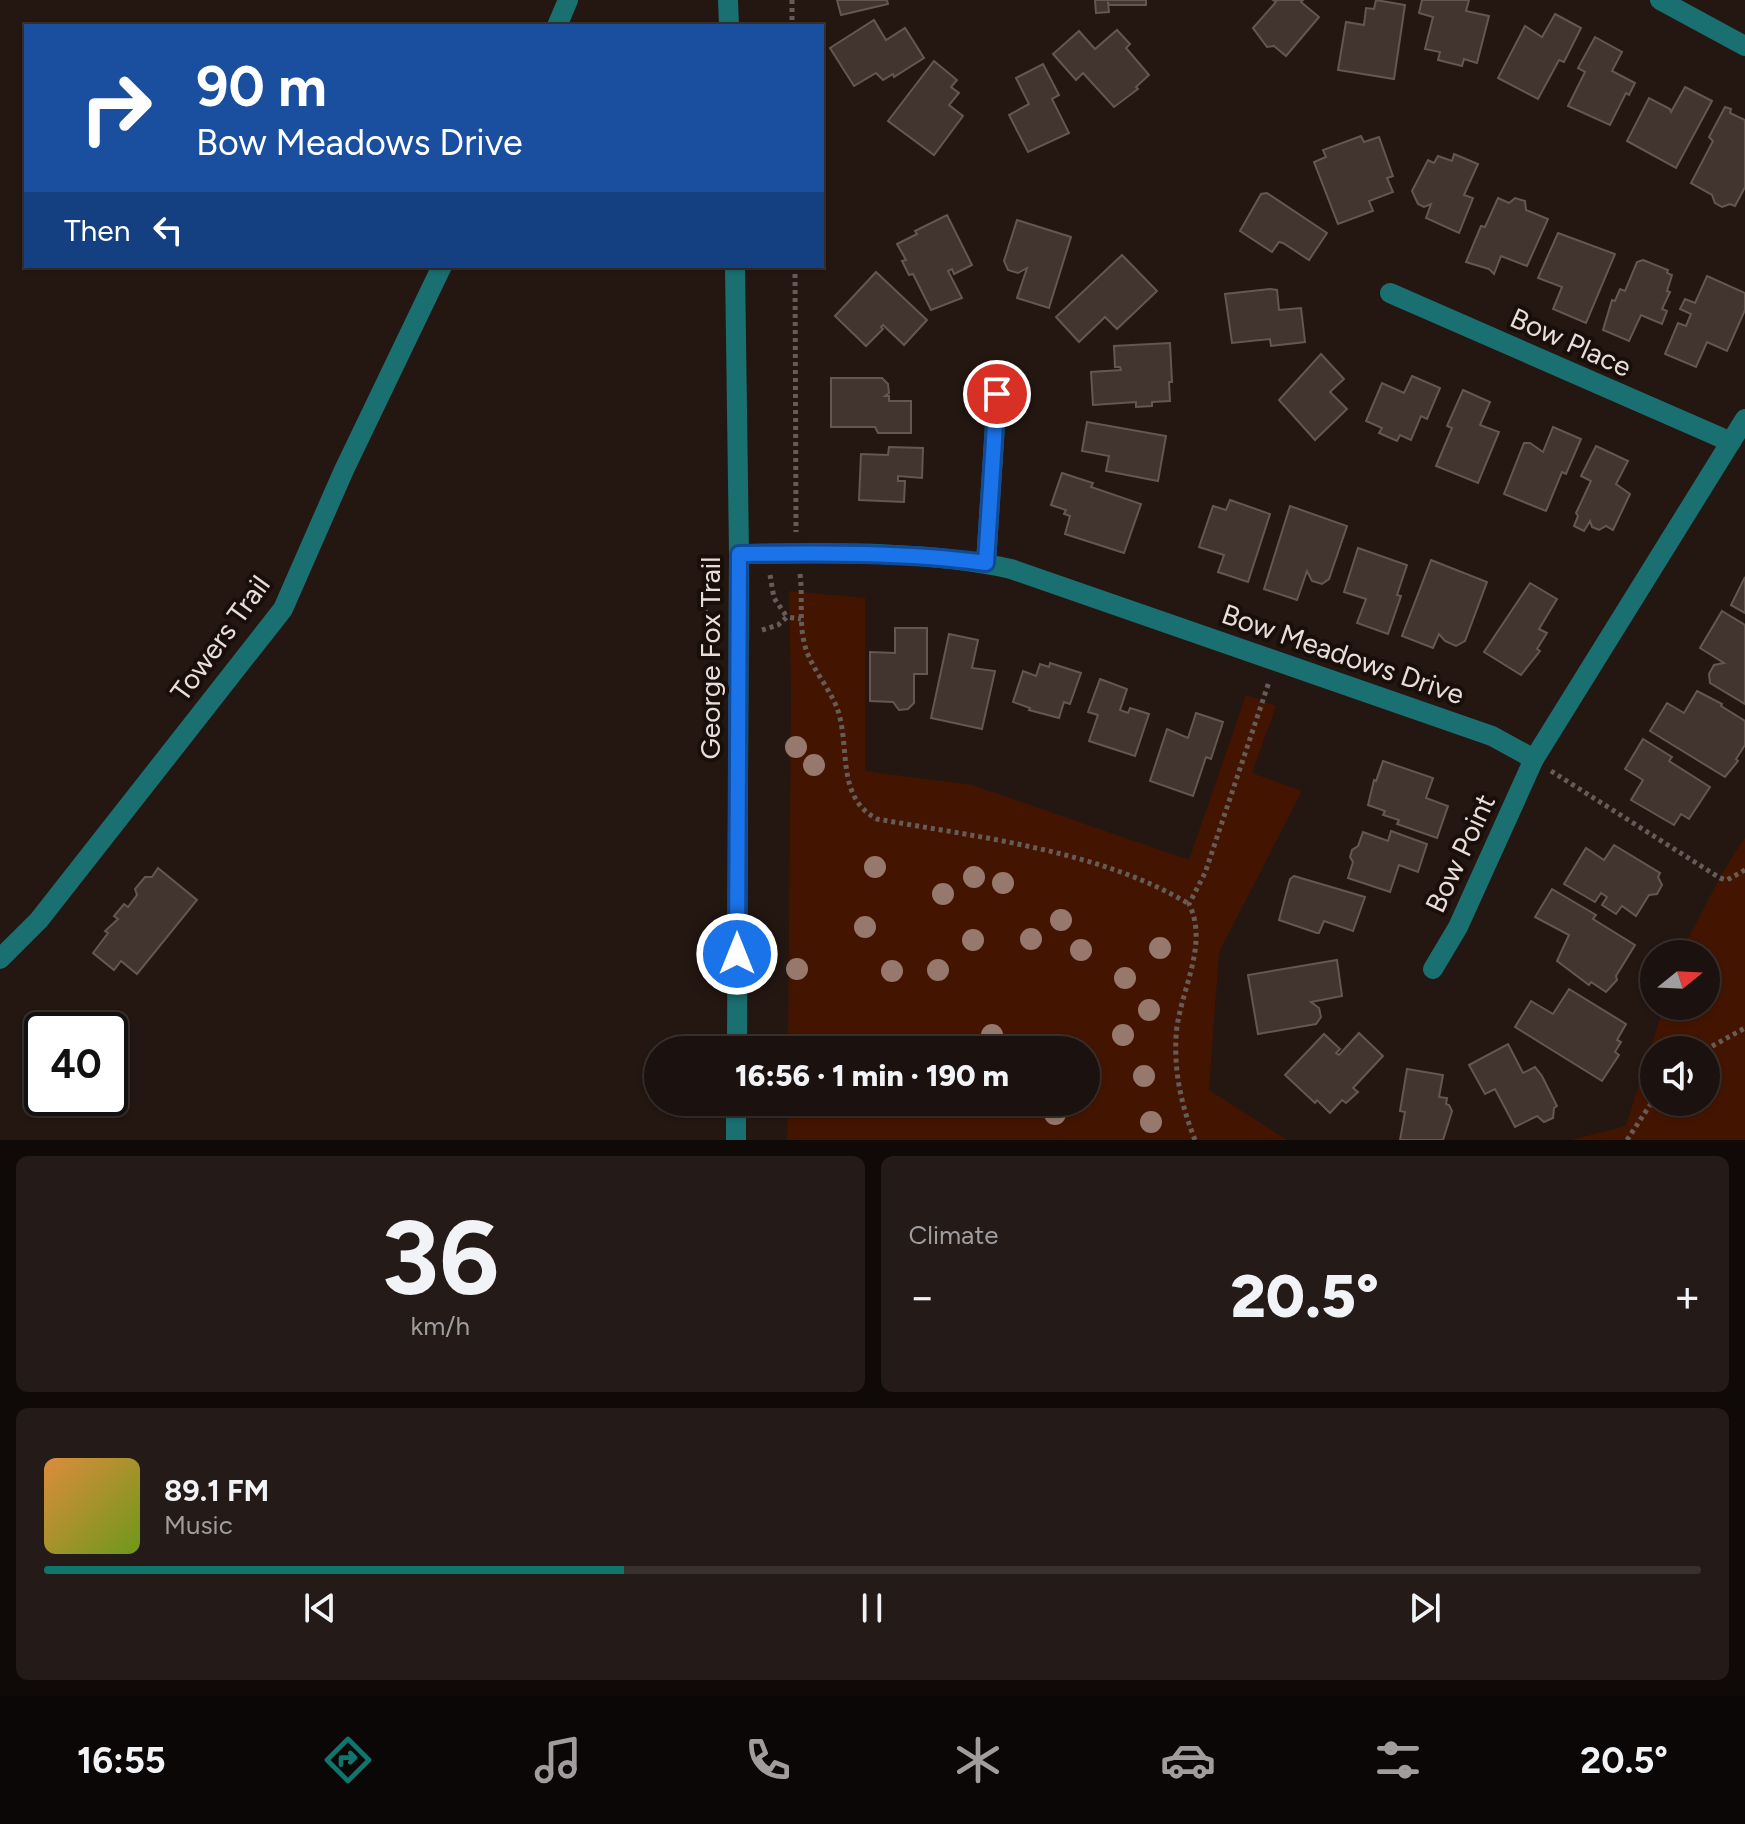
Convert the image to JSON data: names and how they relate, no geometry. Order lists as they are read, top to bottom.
{
  "streets": {
    "street": [
      "Bow Place",
      "Towers Trail",
      "Bow Meadows Drive",
      "George Fox Trail",
      "Bow Point"
    ]
  },
  "crossings": [
    ["Bow Meadows Drive", "George Fox Trail"],
    ["Bow Meadows Drive", "Bow Point"]
  ],
  "north": "right",
  "page": {
    "turn": ["90 m", "Bow Meadows Drive"],
    "then": "Then",
    "limit": "40",
    "trip": "16:56 · 1 min · 190 m",
    "tile": [
      ["36", "km/h"],
      "Climate"
    ],
    "heat": ["−", "20.5°", "+"],
    "song": ["89.1 FM", "Music"],
    "tabs": ["16:55", "20.5°"]
  }
}
